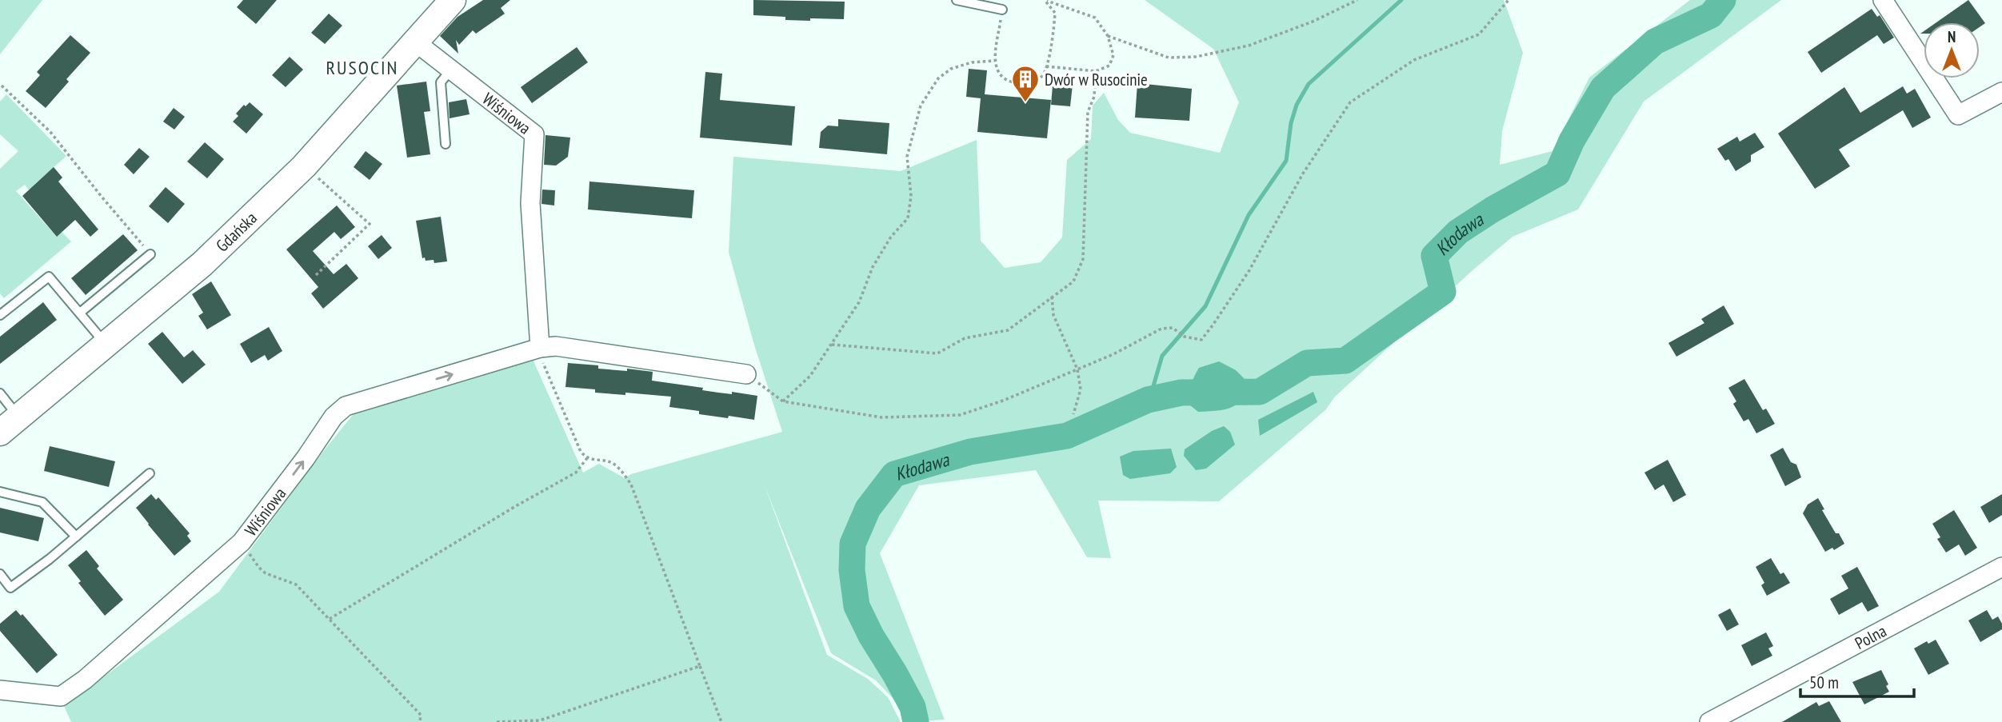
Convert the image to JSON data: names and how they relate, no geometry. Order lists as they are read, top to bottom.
{
  "streets": {
    "street": ["Wiśniowa", "Gdańska", "Polna"]
  },
  "crossings": [
    ["Wiśniowa", "Gdańska"]
  ],
  "districts": ["RUSOCIN"],
  "water": ["Kłodawa"],
  "places": {
    "building": ["Dwór w Rusocinie"]
  },
  "scale_bar": "50 m",
  "north": "top"
}
